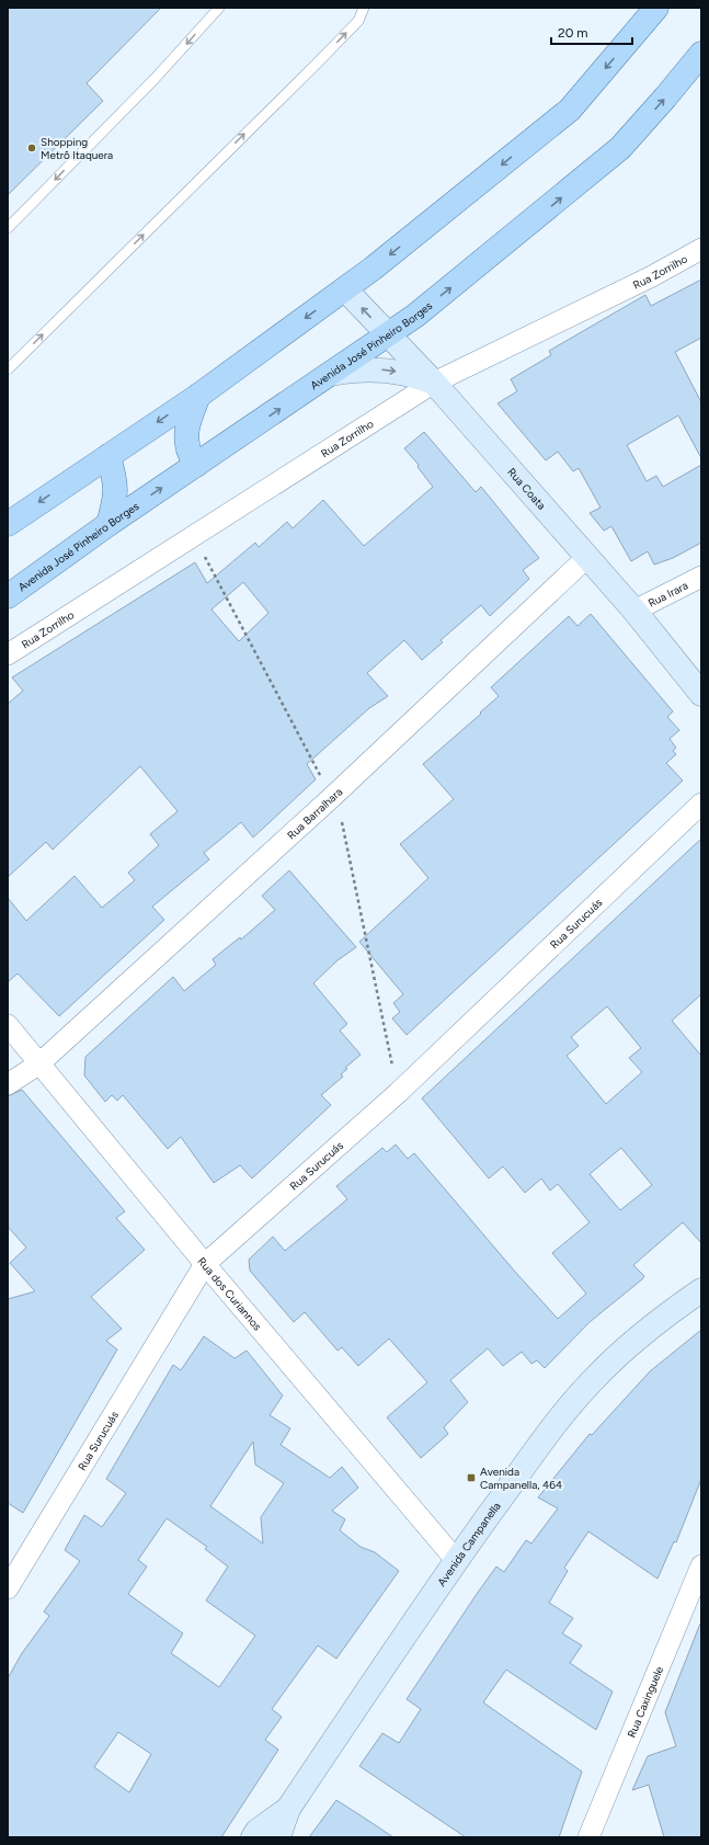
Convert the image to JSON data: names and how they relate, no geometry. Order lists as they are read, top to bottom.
{
  "streets": {
    "main road": ["Avenida José Pinheiro Borges", "Rua Coata", "Avenida Campanella"],
    "street": [
      "Rua Zorrilho",
      "Rua Irara",
      "Rua Barralhara",
      "Rua Surucuás",
      "Rua dos Curiannos",
      "Rua Caxinguele"
    ]
  },
  "crossings": [
    ["Rua Zorrilho", "Rua Coata"],
    ["Avenida José Pinheiro Borges", "Rua Coata"],
    ["Rua Coata", "Rua Irara"],
    ["Rua Coata", "Rua Barralhara"],
    ["Rua Barralhara", "Rua dos Curiannos"],
    ["Rua Surucuás", "Rua dos Curiannos"],
    ["Rua dos Curiannos", "Avenida Campanella"]
  ],
  "places": {
    "other": ["Shopping Metrô Itaquera"],
    "transit": ["Avenida Campanella, 464"]
  },
  "scale_bar": "20 m"
}
